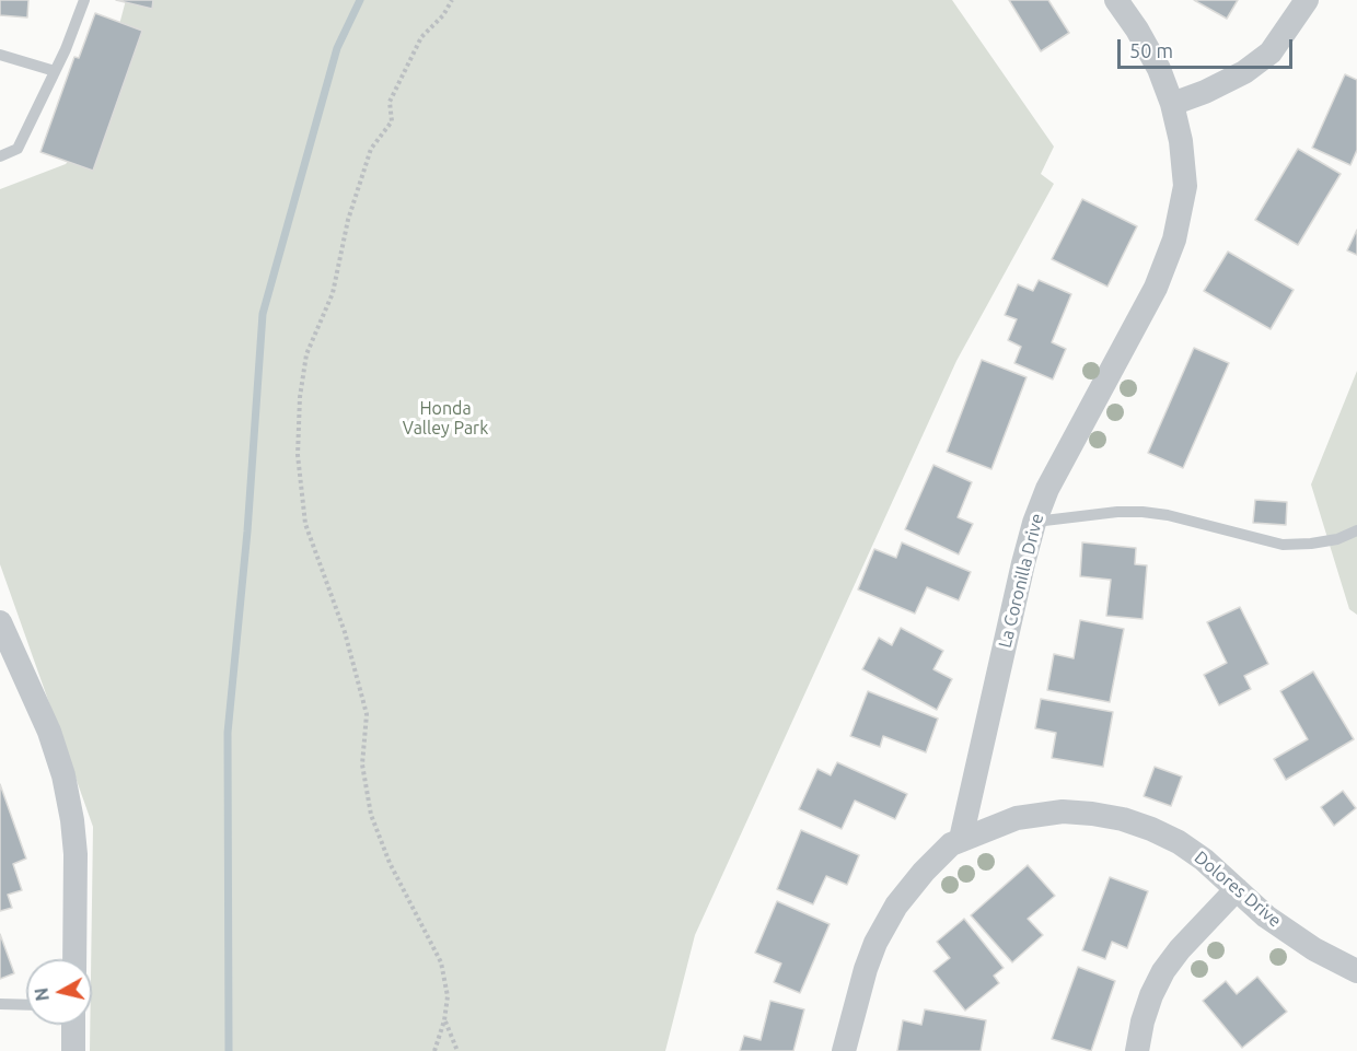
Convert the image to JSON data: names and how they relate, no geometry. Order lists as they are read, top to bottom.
{
  "streets": {
    "street": ["La Coronilla Drive", "Dolores Drive"]
  },
  "crossings": [
    ["La Coronilla Drive", "Dolores Drive"]
  ],
  "parks": ["Honda Valley Park"],
  "scale_bar": "50 m",
  "north": "left"
}
